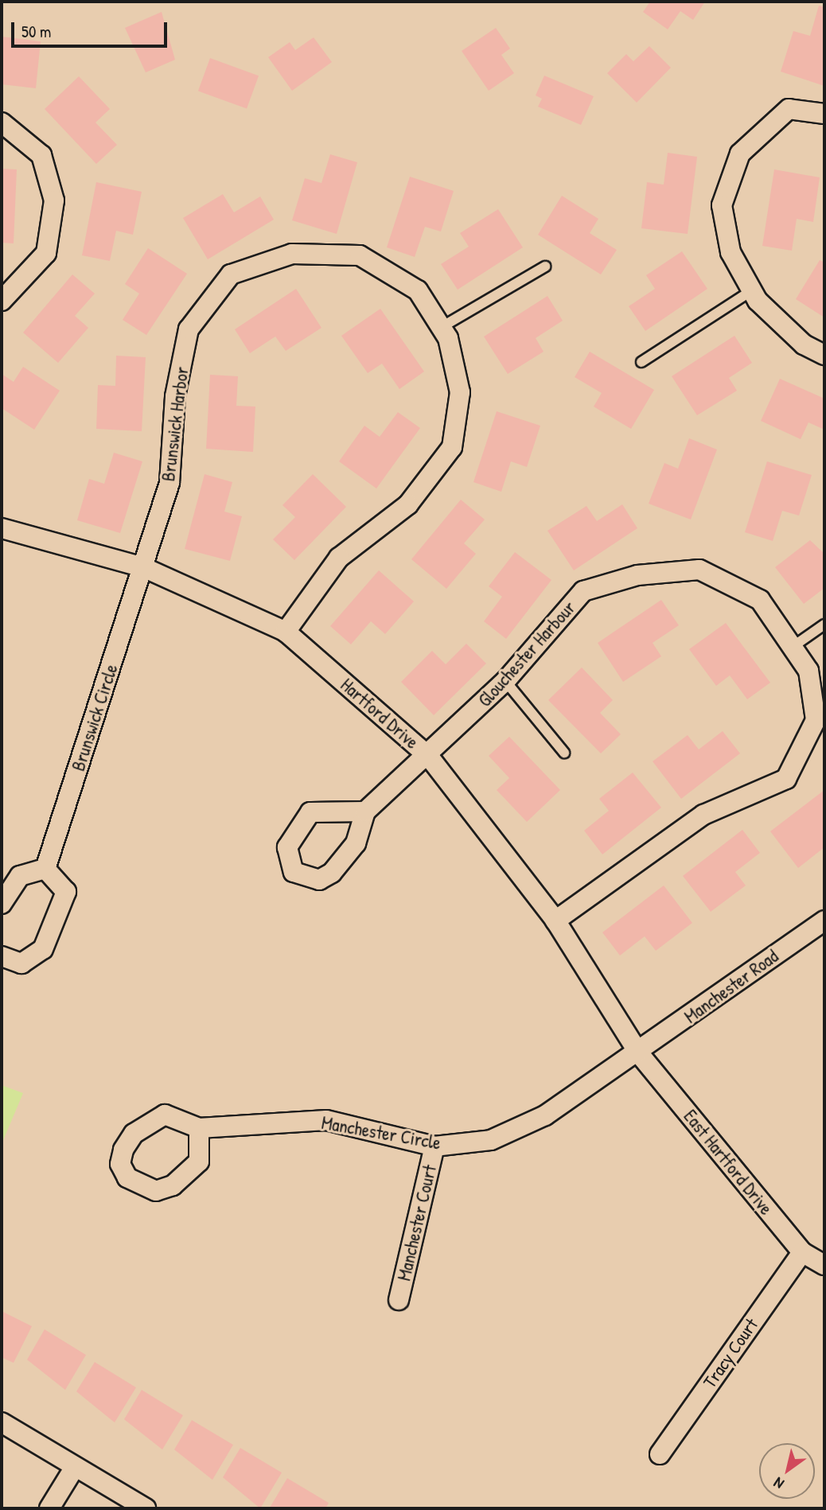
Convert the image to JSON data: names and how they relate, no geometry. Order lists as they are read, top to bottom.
{
  "streets": {
    "street": [
      "Brunswick Harbor",
      "Glouchester Harbour",
      "Hartford Drive",
      "Brunswick Circle",
      "Manchester Road",
      "Manchester Circle",
      "East Hartford Drive",
      "Manchester Court",
      "Tracy Court"
    ]
  },
  "crossings": [
    ["Brunswick Harbor", "Hartford Drive"],
    ["Brunswick Harbor", "Brunswick Circle"],
    ["Glouchester Harbour", "Hartford Drive"],
    ["Hartford Drive", "Brunswick Circle"],
    ["Hartford Drive", "Manchester Road"],
    ["Hartford Drive", "Manchester Circle"],
    ["Hartford Drive", "East Hartford Drive"],
    ["Manchester Road", "Manchester Circle"],
    ["Manchester Road", "East Hartford Drive"],
    ["Manchester Circle", "East Hartford Drive"],
    ["Manchester Circle", "Manchester Court"],
    ["East Hartford Drive", "Tracy Court"]
  ],
  "scale_bar": "50 m",
  "north": "bottom left"
}
